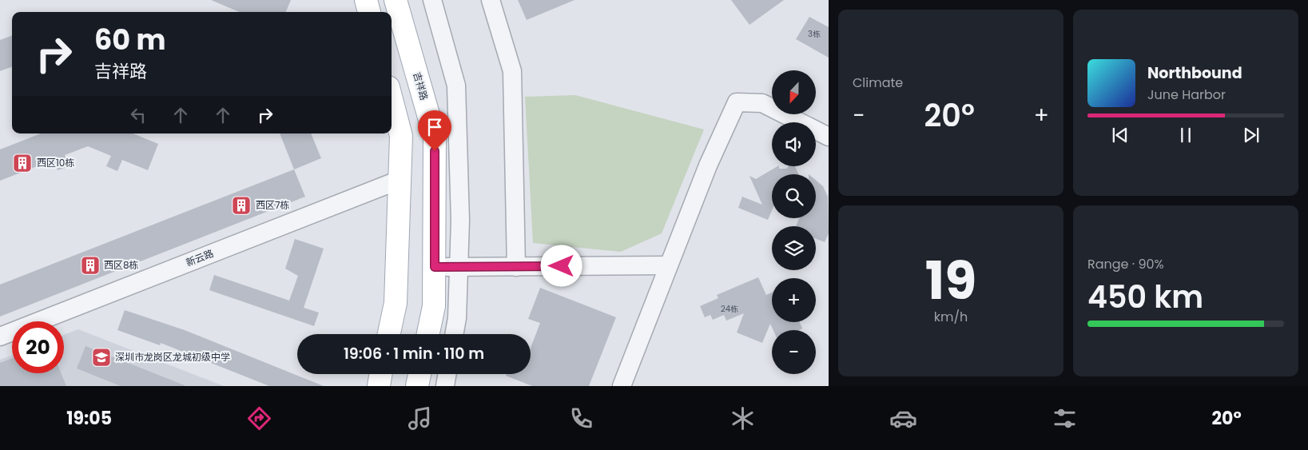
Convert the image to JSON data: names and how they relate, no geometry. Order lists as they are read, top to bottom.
{
  "streets": {
    "main road": ["吉祥路"],
    "street": ["新云路"]
  },
  "places": {
    "building": ["西区10栋", "西区7栋", "西区8栋"],
    "school or university": ["深圳市龙岗区龙城初级中学"]
  },
  "house_numbers": ["3栋", "24栋"],
  "north": "bottom",
  "page": {
    "tile": [
      "Climate",
      ["19", "km/h"],
      ["Range · 90%", "450 km"]
    ],
    "turn": ["60 m", "吉祥路"],
    "song": ["Northbound", "June Harbor"],
    "map_buttons": ["+", "−"],
    "heat": ["−", "20°", "+"],
    "limit": "20",
    "trip": "19:06 · 1 min · 110 m",
    "tabs": ["19:05", "20°"]
  }
}
